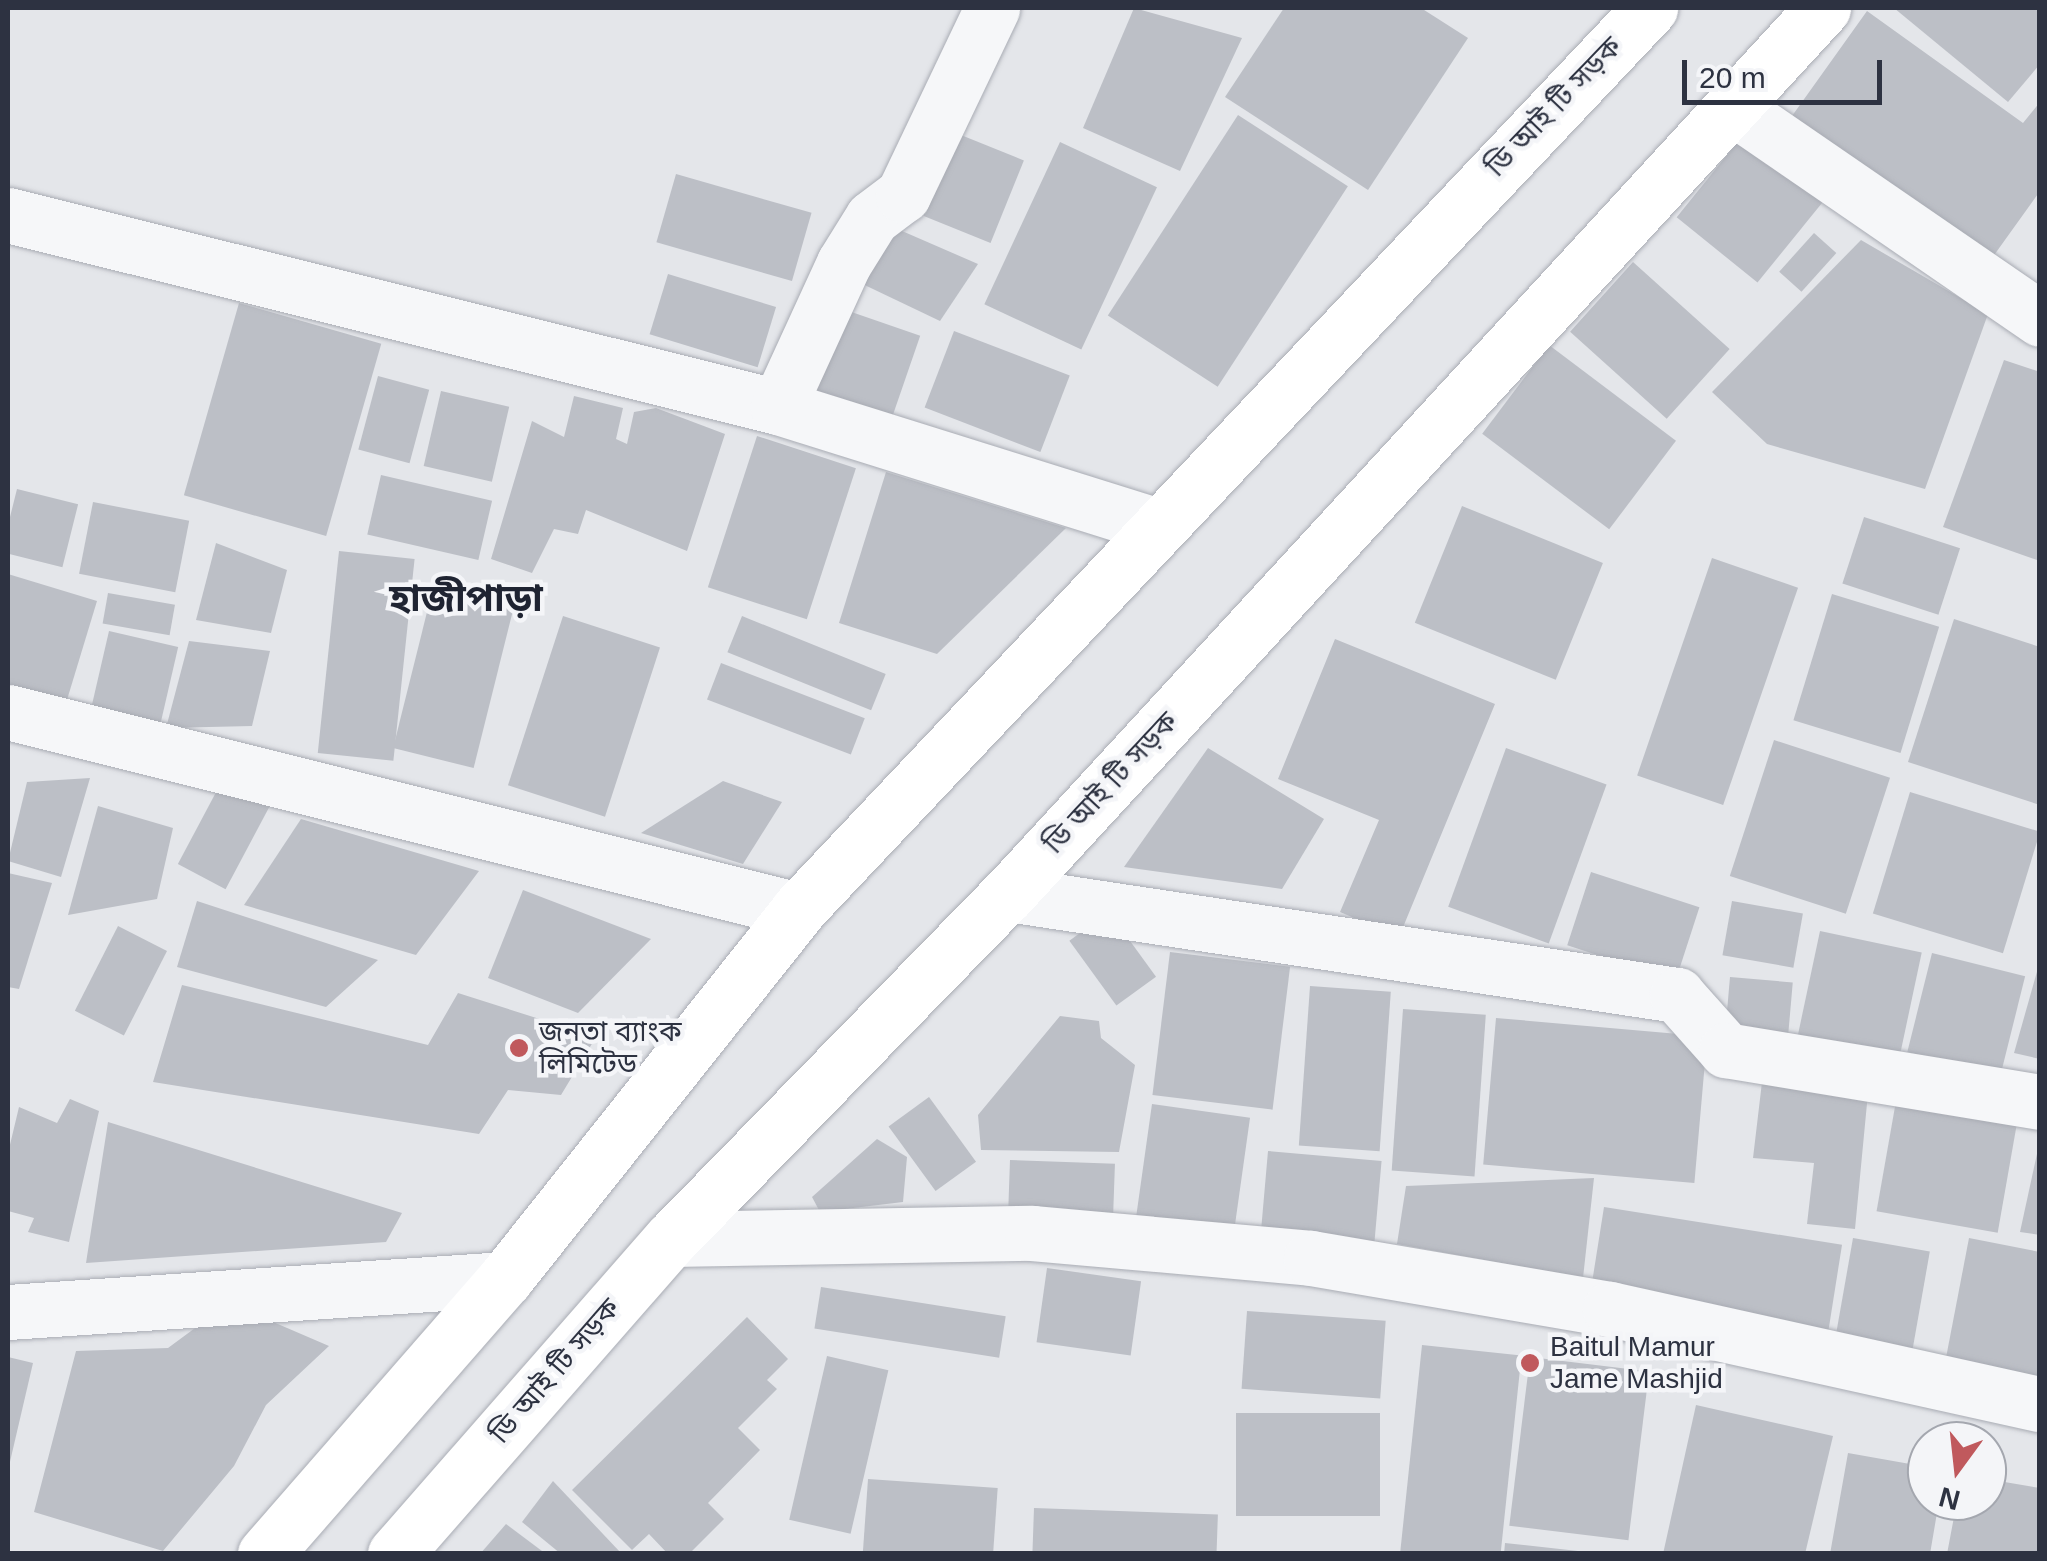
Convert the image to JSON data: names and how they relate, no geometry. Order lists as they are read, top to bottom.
{
  "streets": {
    "main road": ["ডি আই টি সড়ক"]
  },
  "districts": ["হাজীপাড়া"],
  "places": ["জনতা ব্যাংক লিমিটেড", "Baitul Mamur Jame Mashjid"],
  "scale_bar": "20 m",
  "north": "bottom"
}
